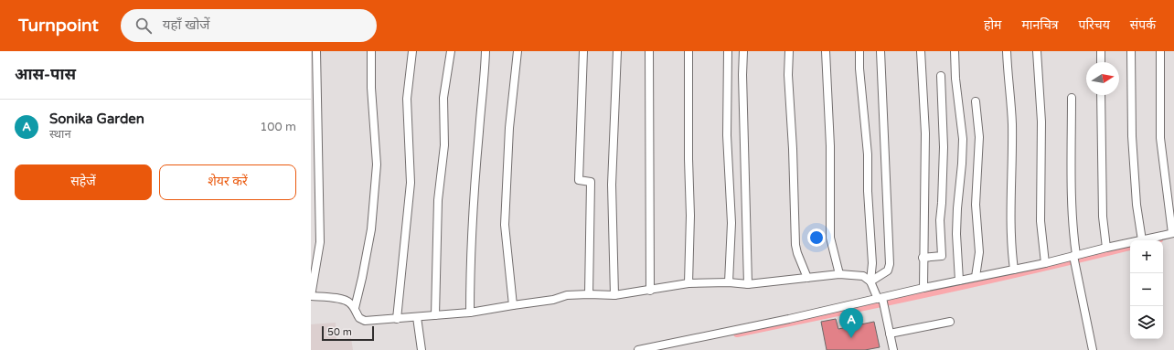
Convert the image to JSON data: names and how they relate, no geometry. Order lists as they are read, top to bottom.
{
  "scale_bar": "50 m",
  "north": "right",
  "page": {
    "header": "Turnpoint",
    "search": "यहाँ खोजें",
    "nav": [
      "होम",
      "मानचित्र",
      "परिचय",
      "संपर्क"
    ],
    "heading": "आस-पास",
    "list": [
      {
        "mark": "A",
        "name": "Sonika Garden",
        "note": "स्थान",
        "value": "100 m"
      }
    ],
    "buttons": ["सहेजें", "शेयर करें"],
    "map_buttons": ["+", "−"],
    "pins": "A",
    "scale": "50 m"
  }
}
